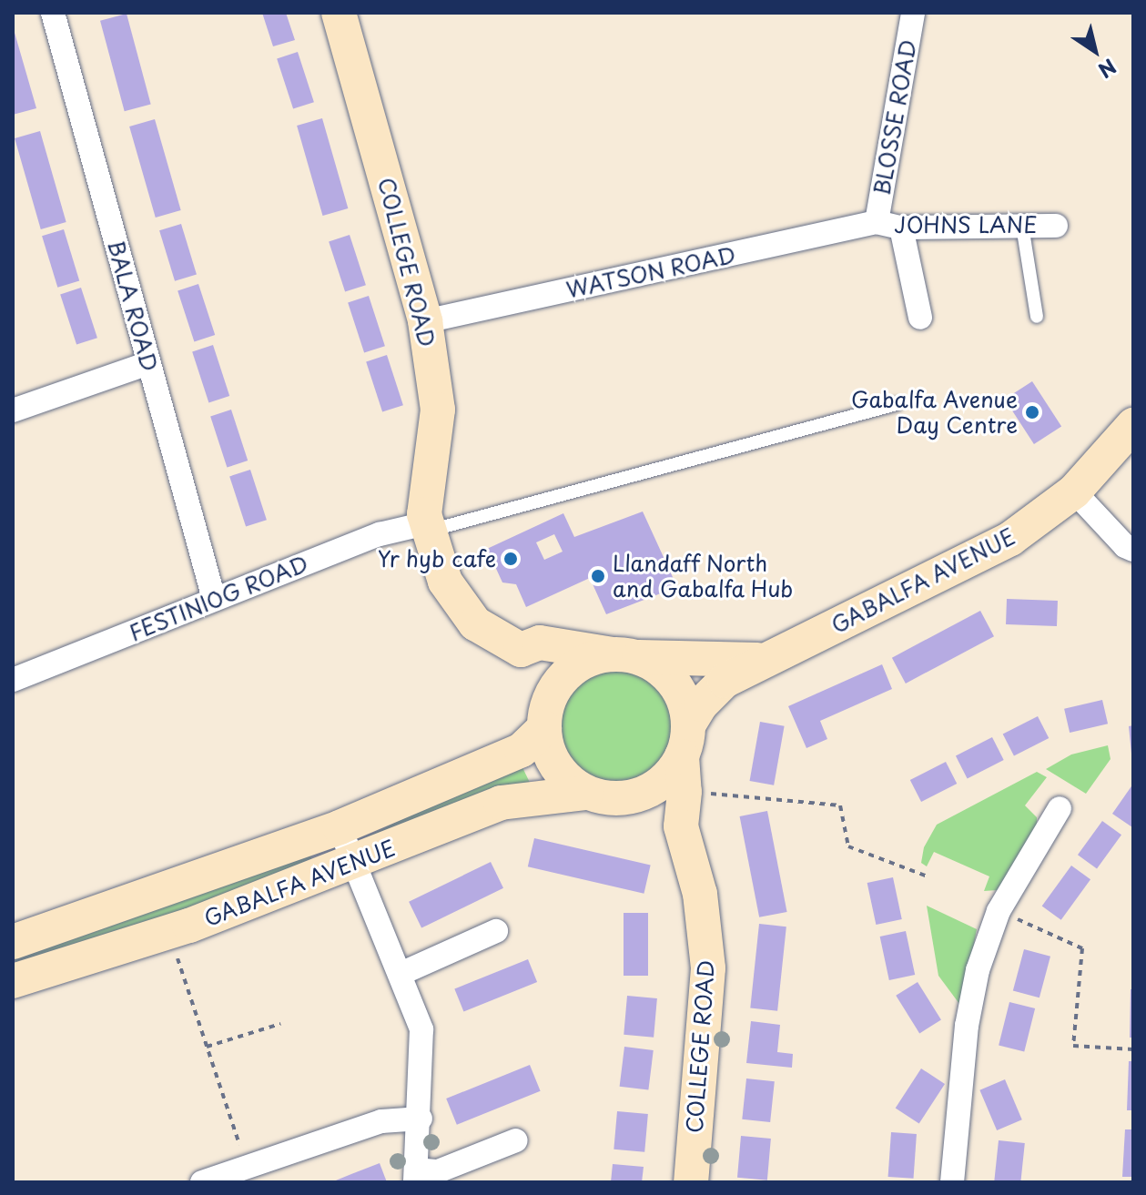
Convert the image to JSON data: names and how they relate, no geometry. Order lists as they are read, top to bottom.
{
  "streets": {
    "street": [
      "BLOSSE ROAD",
      "JOHNS LANE",
      "COLLEGE ROAD",
      "WATSON ROAD",
      "BALA ROAD",
      "GABALFA AVENUE",
      "FESTINIOG ROAD"
    ]
  },
  "crossings": [
    ["BLOSSE ROAD", "JOHNS LANE"],
    ["BLOSSE ROAD", "WATSON ROAD"],
    ["JOHNS LANE", "WATSON ROAD"],
    ["COLLEGE ROAD", "WATSON ROAD"],
    ["COLLEGE ROAD", "GABALFA AVENUE"],
    ["COLLEGE ROAD", "FESTINIOG ROAD"],
    ["BALA ROAD", "FESTINIOG ROAD"]
  ],
  "places": ["Gabalfa Avenue Day Centre", "Yr hyb cafe", "Llandaff North and Gabalfa Hub"],
  "north": "bottom right"
}
